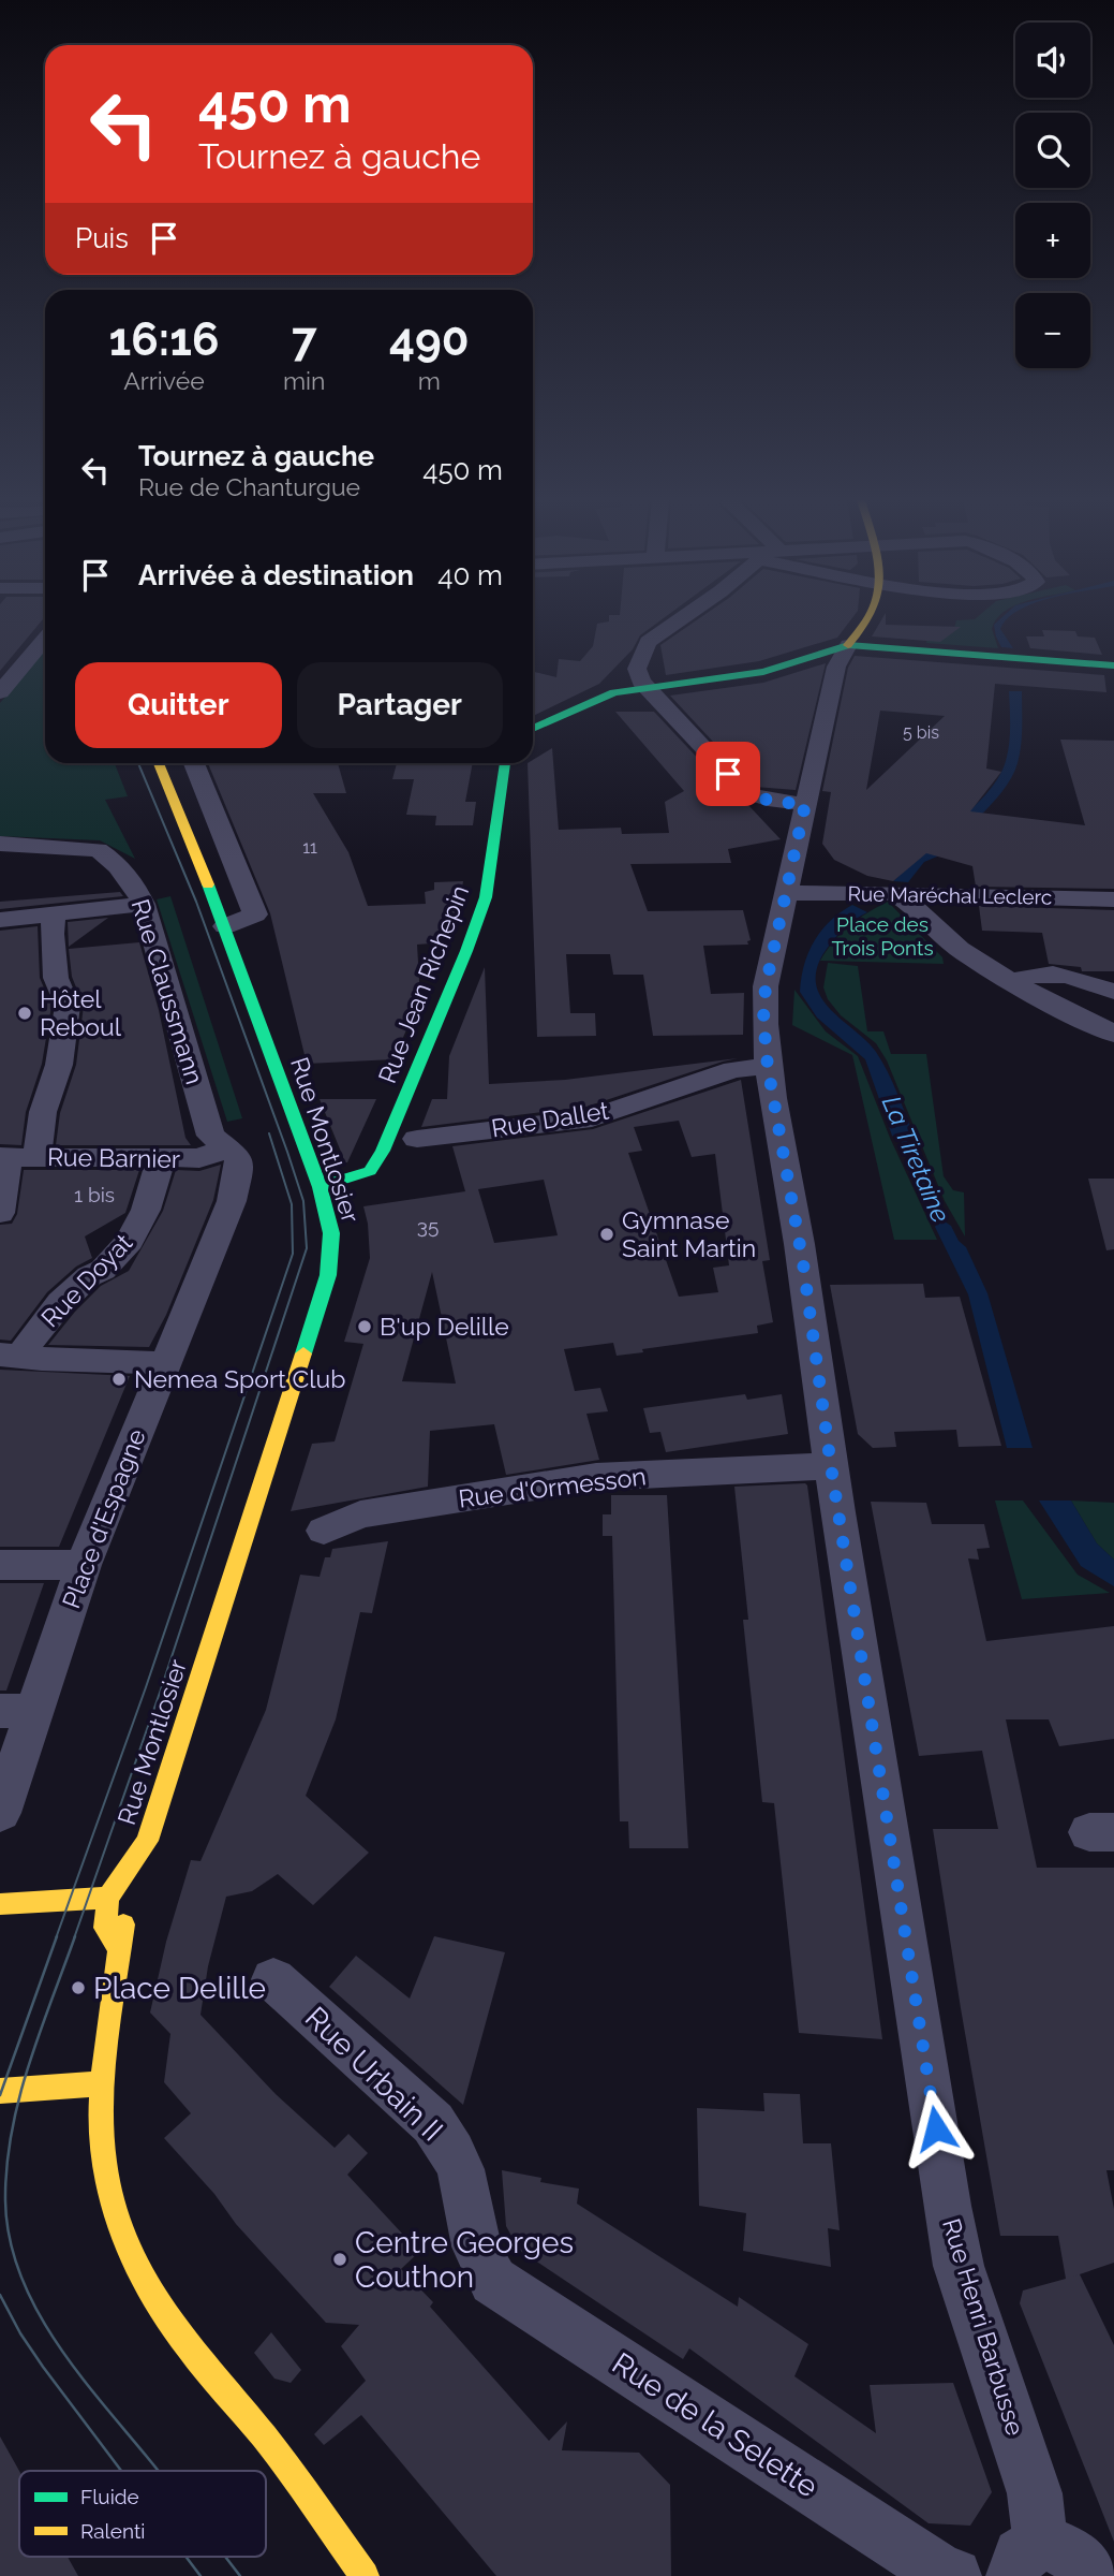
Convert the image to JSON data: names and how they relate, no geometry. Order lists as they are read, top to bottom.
{
  "streets": {
    "street": [
      "Rue Maréchal Leclerc",
      "Rue Jean Richepin",
      "Rue Claussmann",
      "Rue Dallet",
      "Rue Montlosier",
      "Rue Barnier",
      "Rue Doyat",
      "Rue d'Ormesson",
      "Place d'Espagne",
      "Rue Urbain II",
      "Rue Henri Barbusse",
      "Rue de la Selette"
    ]
  },
  "crossings": [
    ["Rue Maréchal Leclerc", "Rue Henri Barbusse"],
    ["Rue Jean Richepin", "Rue Montlosier"],
    ["Rue Claussmann", "Rue Barnier"],
    ["Rue Claussmann", "Place d'Espagne"],
    ["Rue Dallet", "Rue Henri Barbusse"],
    ["Rue Barnier", "Rue Doyat"],
    ["Rue Barnier", "Place d'Espagne"],
    ["Rue d'Ormesson", "Rue Henri Barbusse"],
    ["Rue Urbain II", "Rue de la Selette"]
  ],
  "water": ["La Tiretaine"],
  "parks": ["Place des Trois Ponts"],
  "places": [
    "Hôtel Reboul",
    "Gymnase Saint Martin",
    "B'up Delille",
    "Nemea Sport Club",
    "Place Delille",
    "Centre Georges Couthon"
  ],
  "house_numbers": [
    "5 bis",
    "11",
    "1 bis",
    "35"
  ],
  "legend": ["Fluide", "Ralenti"],
  "page": {
    "map_buttons": ["+", "−"],
    "turn": ["450 m", "Tournez à gauche"],
    "then": "Puis",
    "eta": [
      "16:16",
      "Arrivée",
      "7",
      "min",
      "490",
      "m"
    ],
    "list": [
      {
        "name": "Tournez à gauche",
        "note": "Rue de Chanturgue",
        "value": "450 m"
      },
      {
        "name": "Arrivée à destination",
        "value": "40 m"
      }
    ],
    "buttons": ["Quitter", "Partager"]
  }
}
